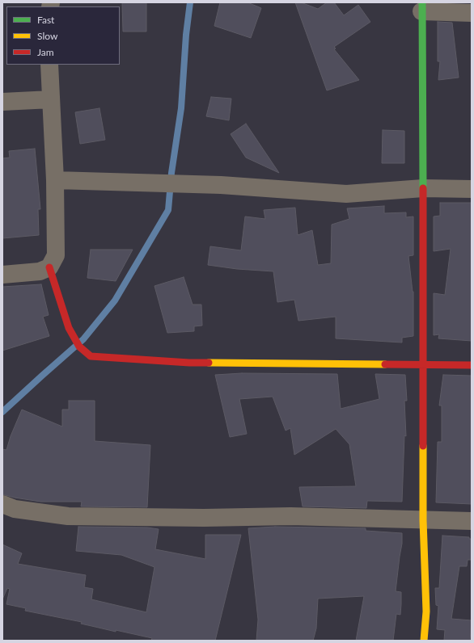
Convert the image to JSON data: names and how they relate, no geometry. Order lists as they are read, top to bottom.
{
  "legend": ["Fast", "Slow", "Jam"]
}
